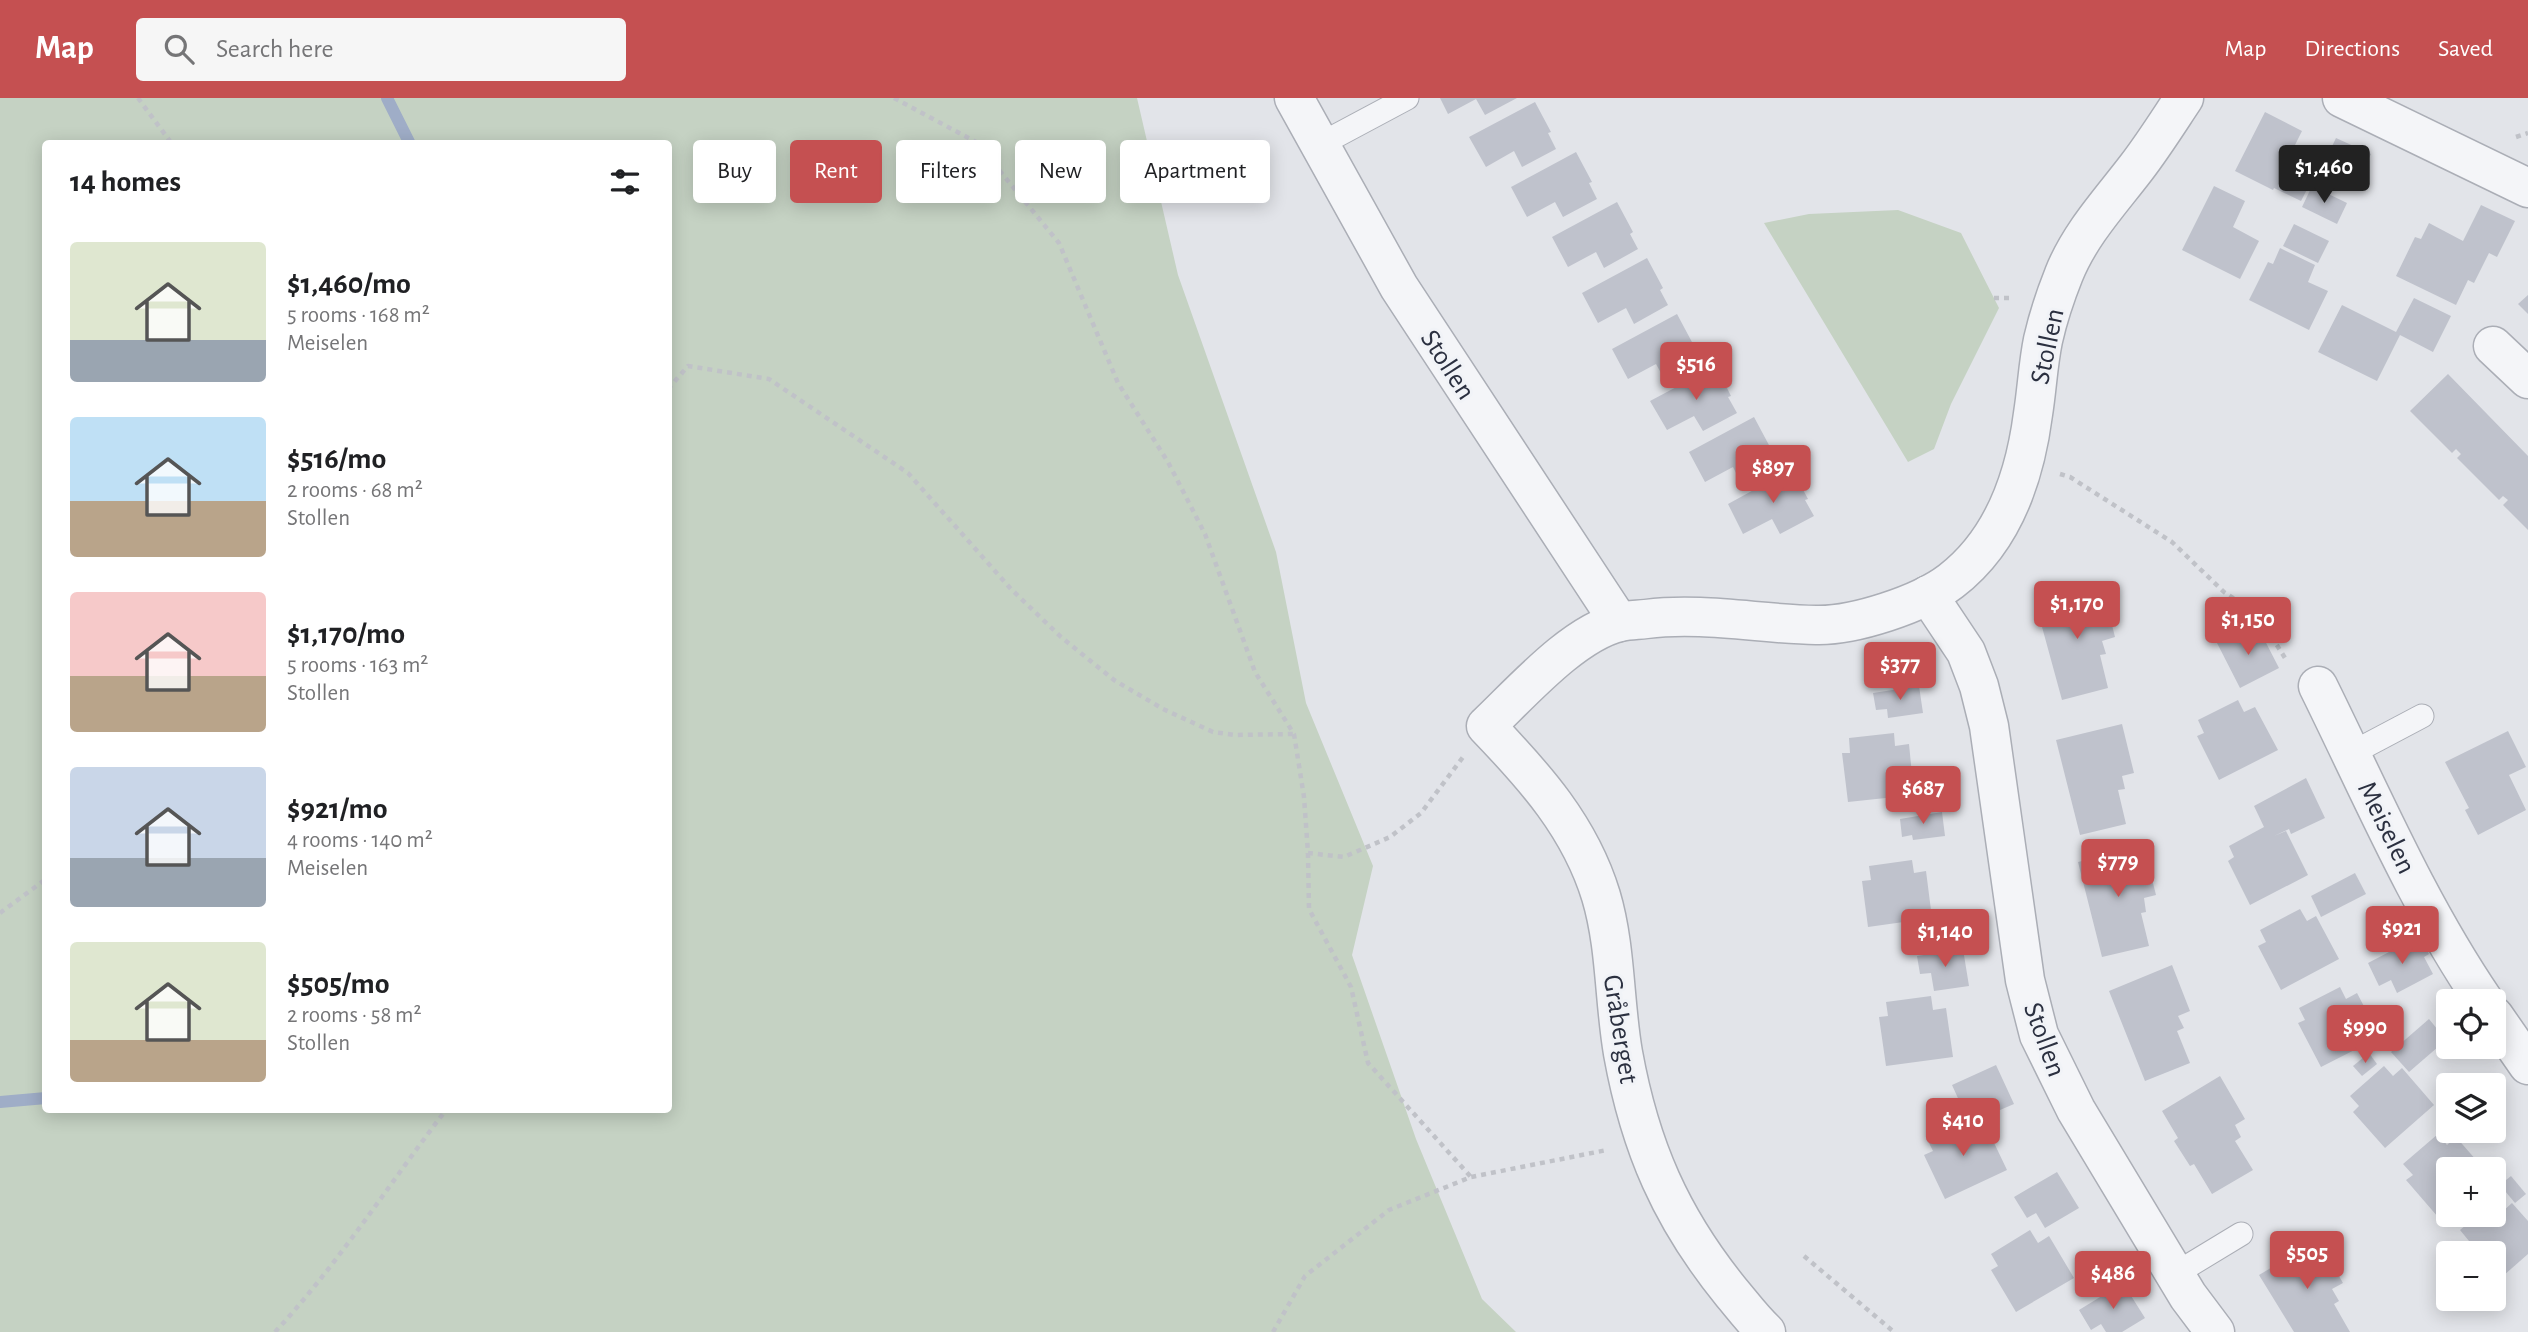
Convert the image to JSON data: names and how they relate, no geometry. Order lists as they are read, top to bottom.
{
  "streets": {
    "street": ["Stollen", "Meiselen", "Gråberget"]
  },
  "crossings": [
    ["Stollen", "Gråberget"]
  ],
  "page": {
    "header": "Map",
    "search": "Search here",
    "nav": ["Map", "Directions", "Saved"],
    "chip": [
      "Buy",
      "Rent",
      "Filters",
      "New",
      "Apartment"
    ],
    "heading": "14 homes",
    "price": [
      "$1,460",
      "$516",
      "$897",
      "$1,170",
      "$1,150",
      "$377",
      "$687",
      "$779",
      "$921",
      "$1,140",
      "$990",
      "$410",
      "$505",
      "$486"
    ],
    "list": [
      {
        "name": "$1,460/mo",
        "note": "5 rooms · 168 m² · Meiselen"
      },
      {
        "name": "$516/mo",
        "note": "2 rooms · 68 m² · Stollen"
      },
      {
        "name": "$1,170/mo",
        "note": "5 rooms · 163 m² · Stollen"
      },
      {
        "name": "$921/mo",
        "note": "4 rooms · 140 m² · Meiselen"
      },
      {
        "name": "$505/mo",
        "note": "2 rooms · 58 m² · Stollen"
      }
    ],
    "map_buttons": ["+", "−"]
  }
}
